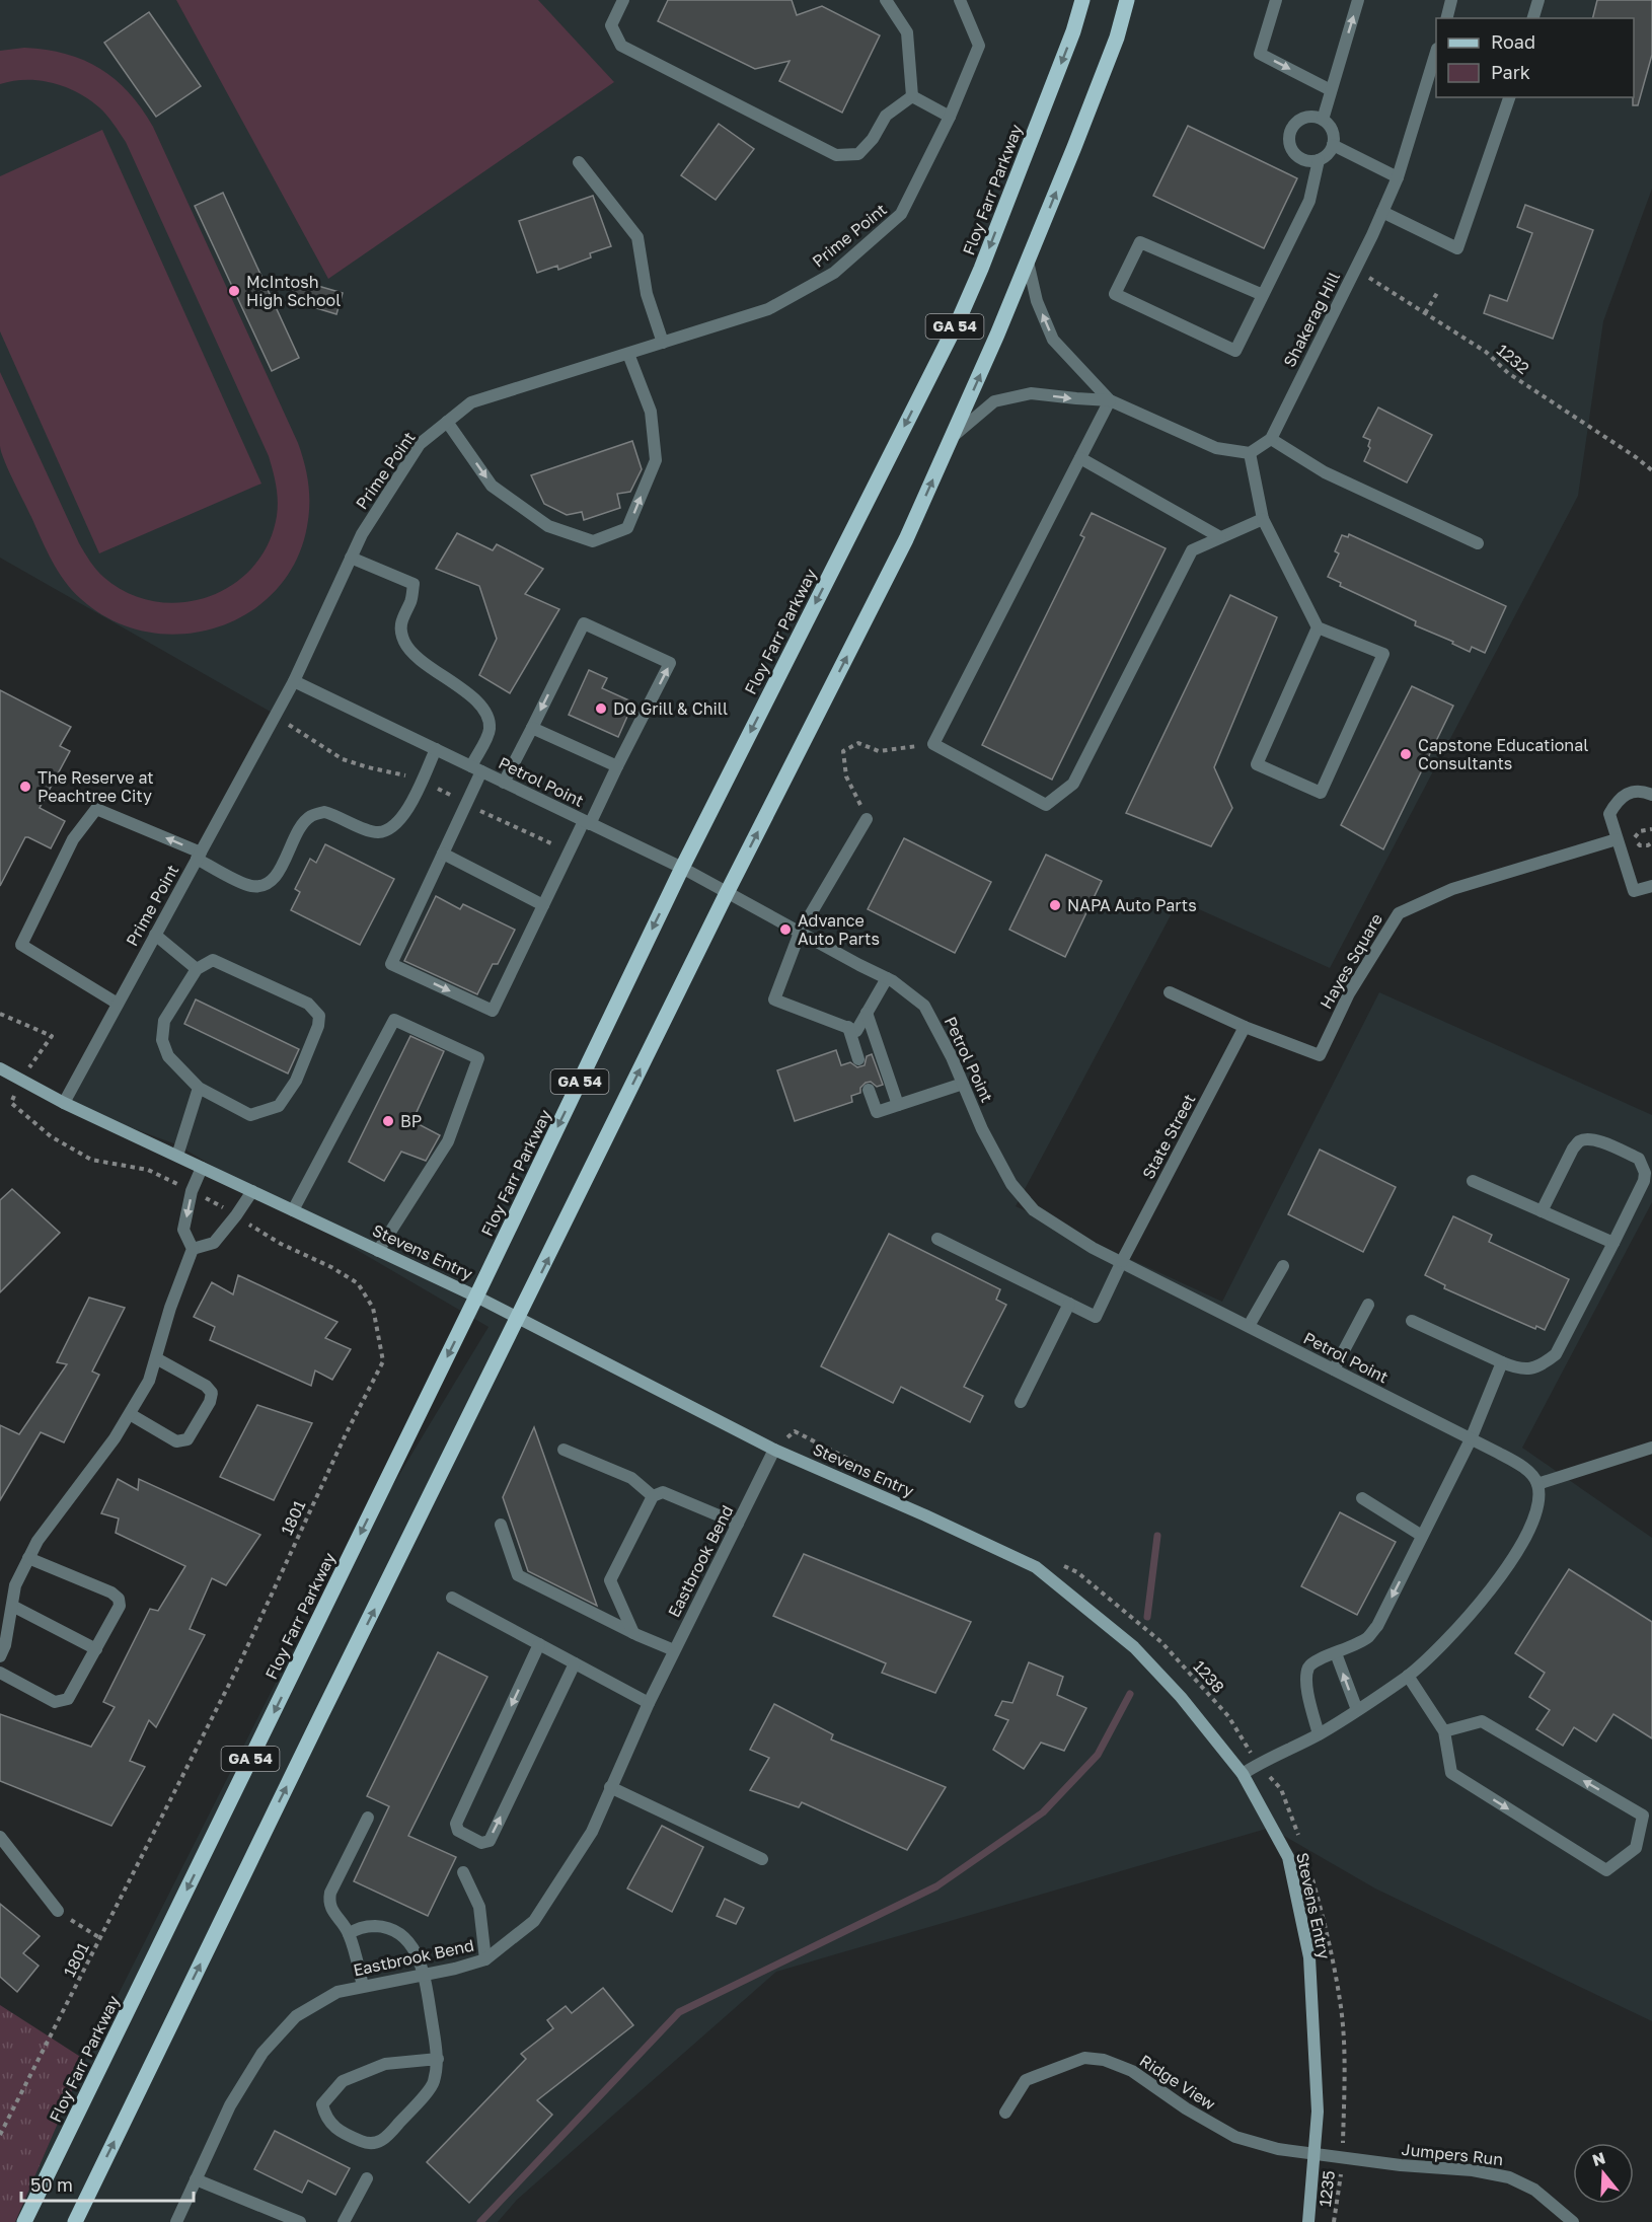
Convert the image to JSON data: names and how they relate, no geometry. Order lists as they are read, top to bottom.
{
  "streets": {
    "main road": ["Floy Farr Parkway", "GA 54"],
    "street": [
      "Prime Point",
      "Shakerag Hill",
      "Petrol Point",
      "Hayes Square",
      "State Street",
      "Stevens Entry",
      "Eastbrook Bend",
      "Ridge View",
      "Jumpers Run"
    ],
    "path": [
      "1232",
      "1801",
      "1238",
      "1235"
    ]
  },
  "crossings": [
    ["Floy Farr Parkway", "Petrol Point"],
    ["Floy Farr Parkway", "Stevens Entry"],
    ["Prime Point", "Petrol Point"],
    ["Prime Point", "Stevens Entry"],
    ["Shakerag Hill", "1232"],
    ["GA 54", "Petrol Point"],
    ["GA 54", "Stevens Entry"],
    ["Petrol Point", "State Street"],
    ["Hayes Square", "State Street"],
    ["Stevens Entry", "1801"],
    ["Stevens Entry", "Eastbrook Bend"],
    ["Stevens Entry", "Ridge View"],
    ["Stevens Entry", "Jumpers Run"],
    ["Ridge View", "Jumpers Run"],
    ["Jumpers Run", "1235"]
  ],
  "places": [
    "McIntosh High School",
    "DQ Grill & Chill",
    "Capstone Educational Consultants",
    "The Reserve at Peachtree City",
    "NAPA Auto Parts",
    "Advance Auto Parts",
    "BP"
  ],
  "legend": ["Road", "Park"],
  "scale_bar": "50 m",
  "north": "top"
}
